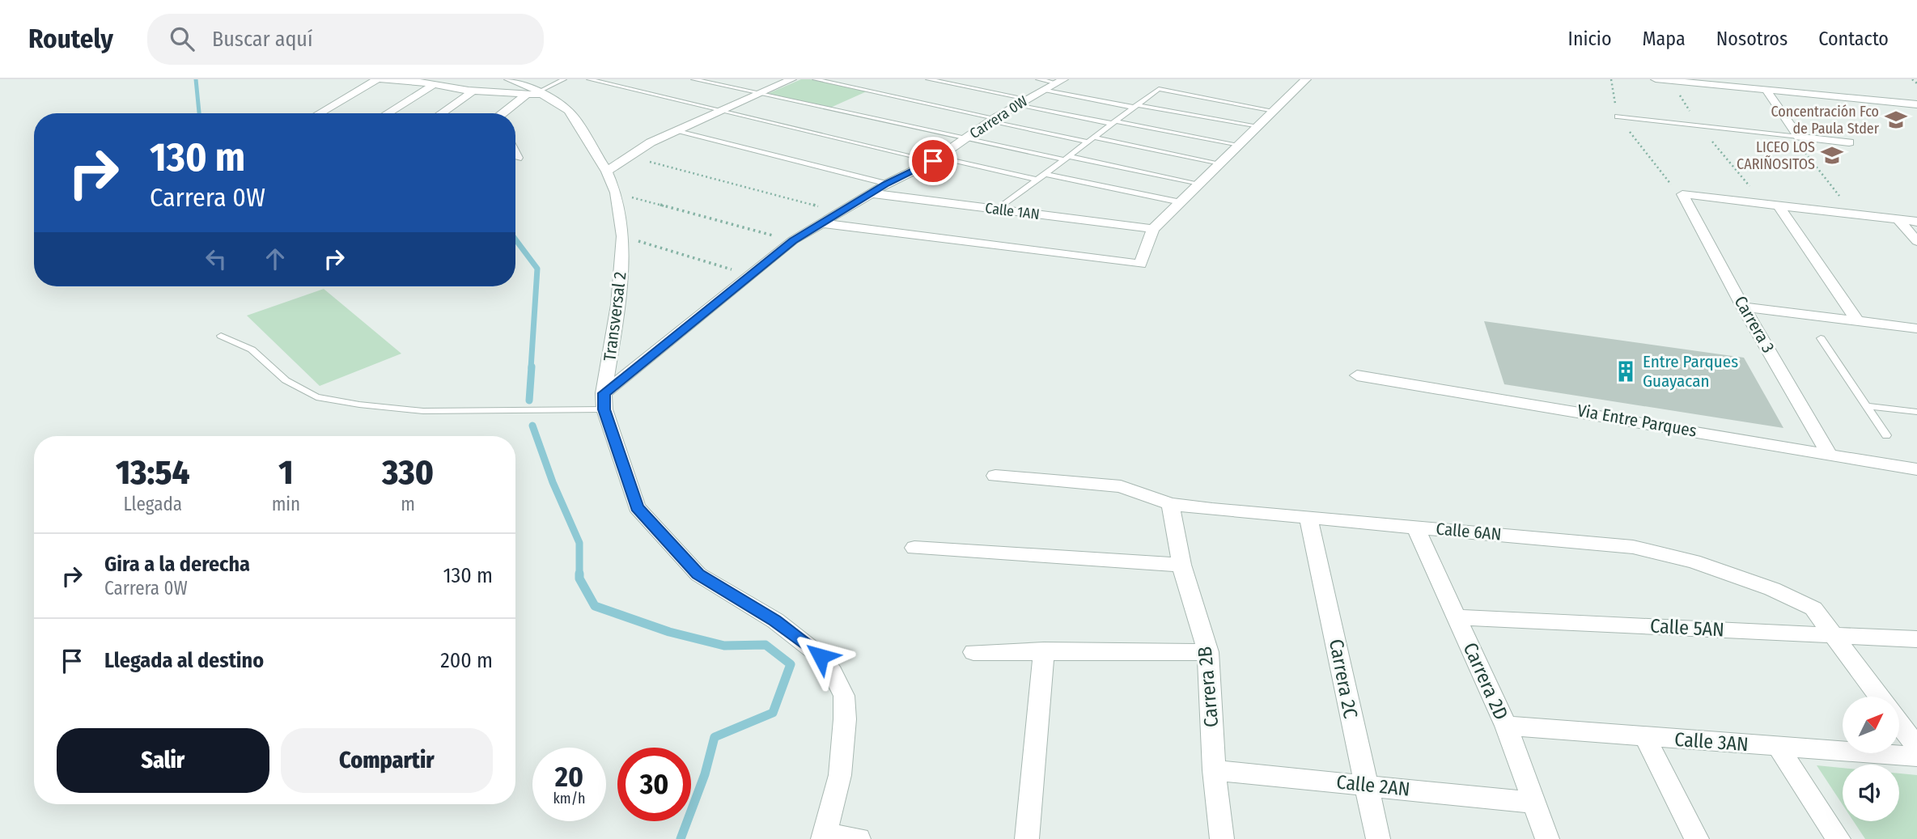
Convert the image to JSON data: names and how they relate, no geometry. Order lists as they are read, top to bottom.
{
  "streets": {
    "street": [
      "Carrera 0W",
      "Calle 1AN",
      "Transversal 2",
      "Carrera 3",
      "Via Entre Parques",
      "Calle 6AN",
      "Calle 5AN",
      "Carrera 2C",
      "Carrera 2D",
      "Carrera 2B",
      "Calle 3AN",
      "Calle 2AN"
    ]
  },
  "crossings": [
    ["Carrera 0W", "Calle 1AN"],
    ["Carrera 0W", "Transversal 2"],
    ["Carrera 3", "Via Entre Parques"],
    ["Calle 6AN", "Calle 5AN"],
    ["Calle 6AN", "Carrera 2C"],
    ["Calle 6AN", "Carrera 2D"],
    ["Calle 6AN", "Carrera 2B"],
    ["Calle 5AN", "Carrera 2D"],
    ["Carrera 2C", "Calle 2AN"],
    ["Carrera 2D", "Calle 3AN"],
    ["Carrera 2D", "Calle 2AN"],
    ["Carrera 2B", "Calle 2AN"]
  ],
  "places": {
    "school or university": ["Concentración Fco de Paula Stder", "LICEO LOS CARIÑOSITOS"],
    "building": ["Entre Parques Guayacan"]
  },
  "north": "top right",
  "page": {
    "header": "Routely",
    "search": "Buscar aquí",
    "nav": [
      "Inicio",
      "Mapa",
      "Nosotros",
      "Contacto"
    ],
    "turn": ["130 m", "Carrera 0W"],
    "eta": [
      "13:54",
      "Llegada",
      "1",
      "min",
      "330",
      "m"
    ],
    "list": [
      {
        "name": "Gira a la derecha",
        "note": "Carrera 0W",
        "value": "130 m"
      },
      {
        "name": "Llegada al destino",
        "value": "200 m"
      }
    ],
    "buttons": ["Salir", "Compartir"],
    "speed": "20 km/h",
    "limit": "30"
  }
}
